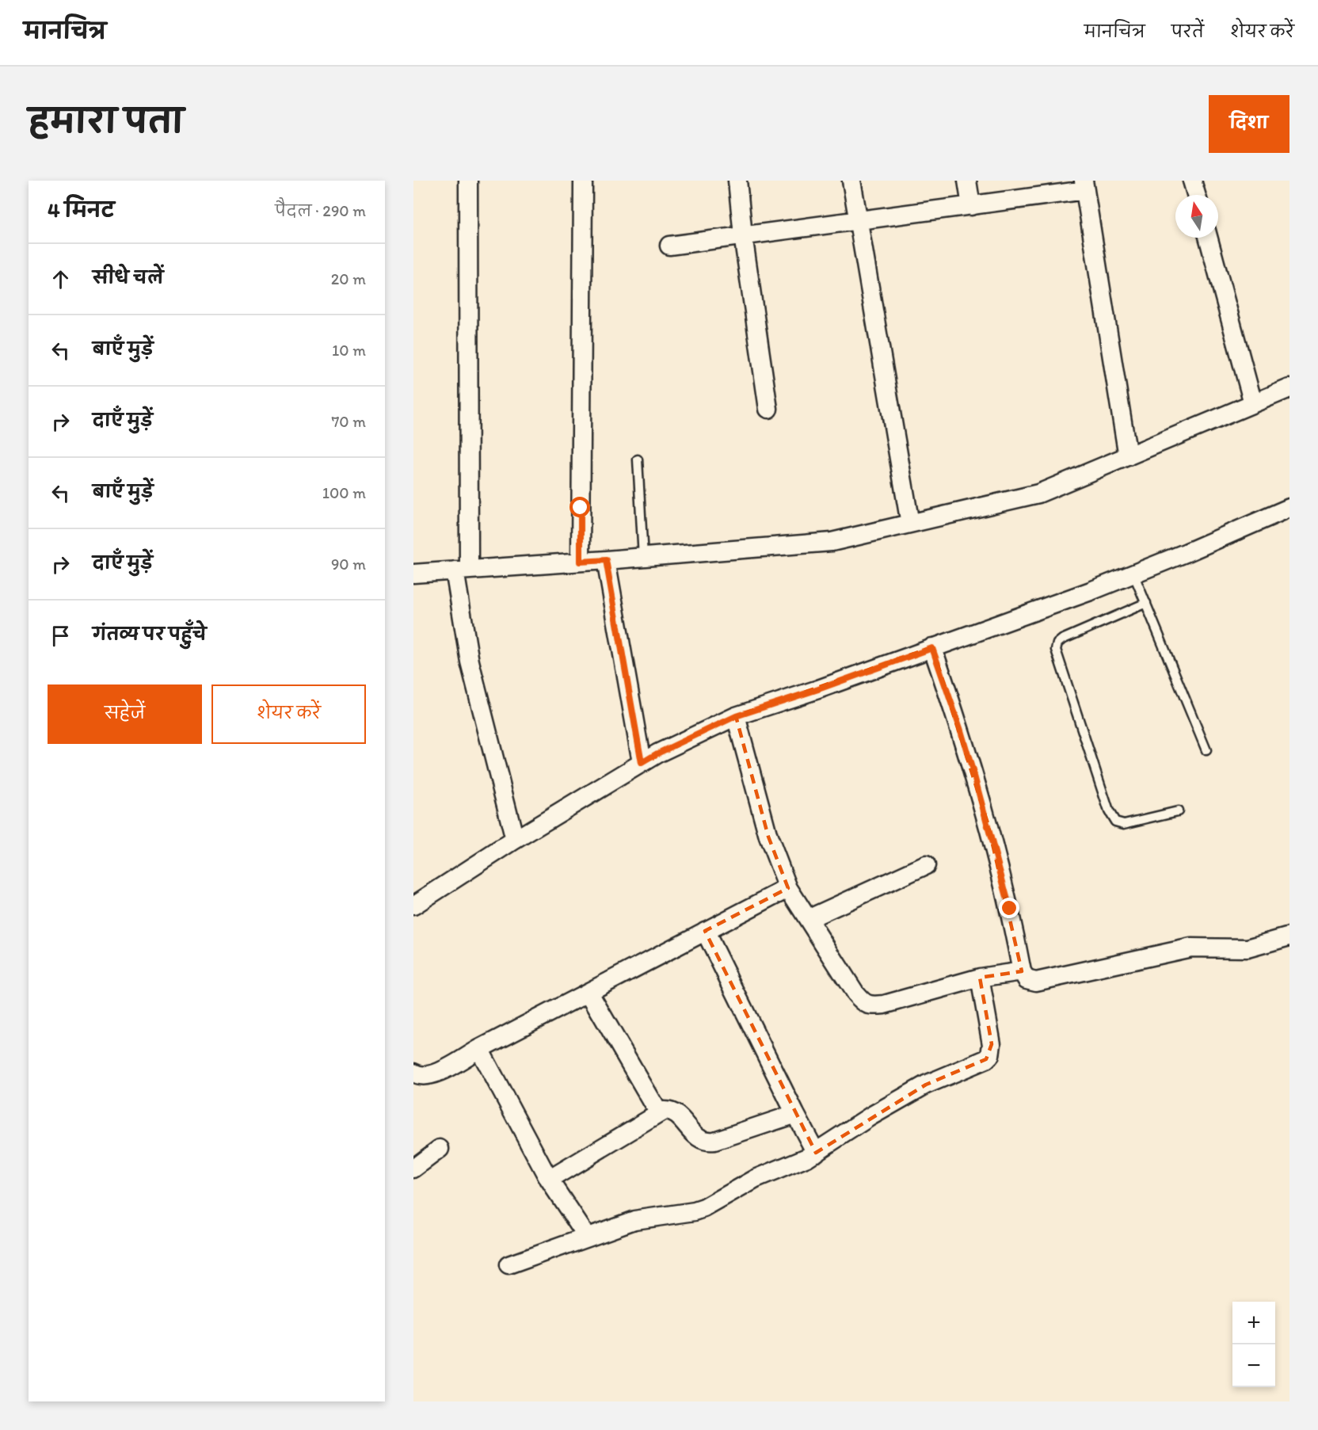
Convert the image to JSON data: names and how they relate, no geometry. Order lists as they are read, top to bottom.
{
  "north": "top",
  "page": {
    "header": "मानचित्र",
    "nav": ["मानचित्र", "परतें", "शेयर करें"],
    "title": "हमारा पता",
    "buttons": [
      "दिशा",
      ["सहेजें", "शेयर करें"]
    ],
    "heading": ["4 मिनट", "पैदल · 290 m"],
    "list": [
      ["सीधे चलें", "20 m"],
      ["बाएँ मुड़ें", "10 m"],
      ["दाएँ मुड़ें", "70 m"],
      ["बाएँ मुड़ें", "100 m"],
      ["दाएँ मुड़ें", "90 m"],
      "गंतव्य पर पहुँचे"
    ],
    "map_buttons": ["+", "−"]
  }
}
